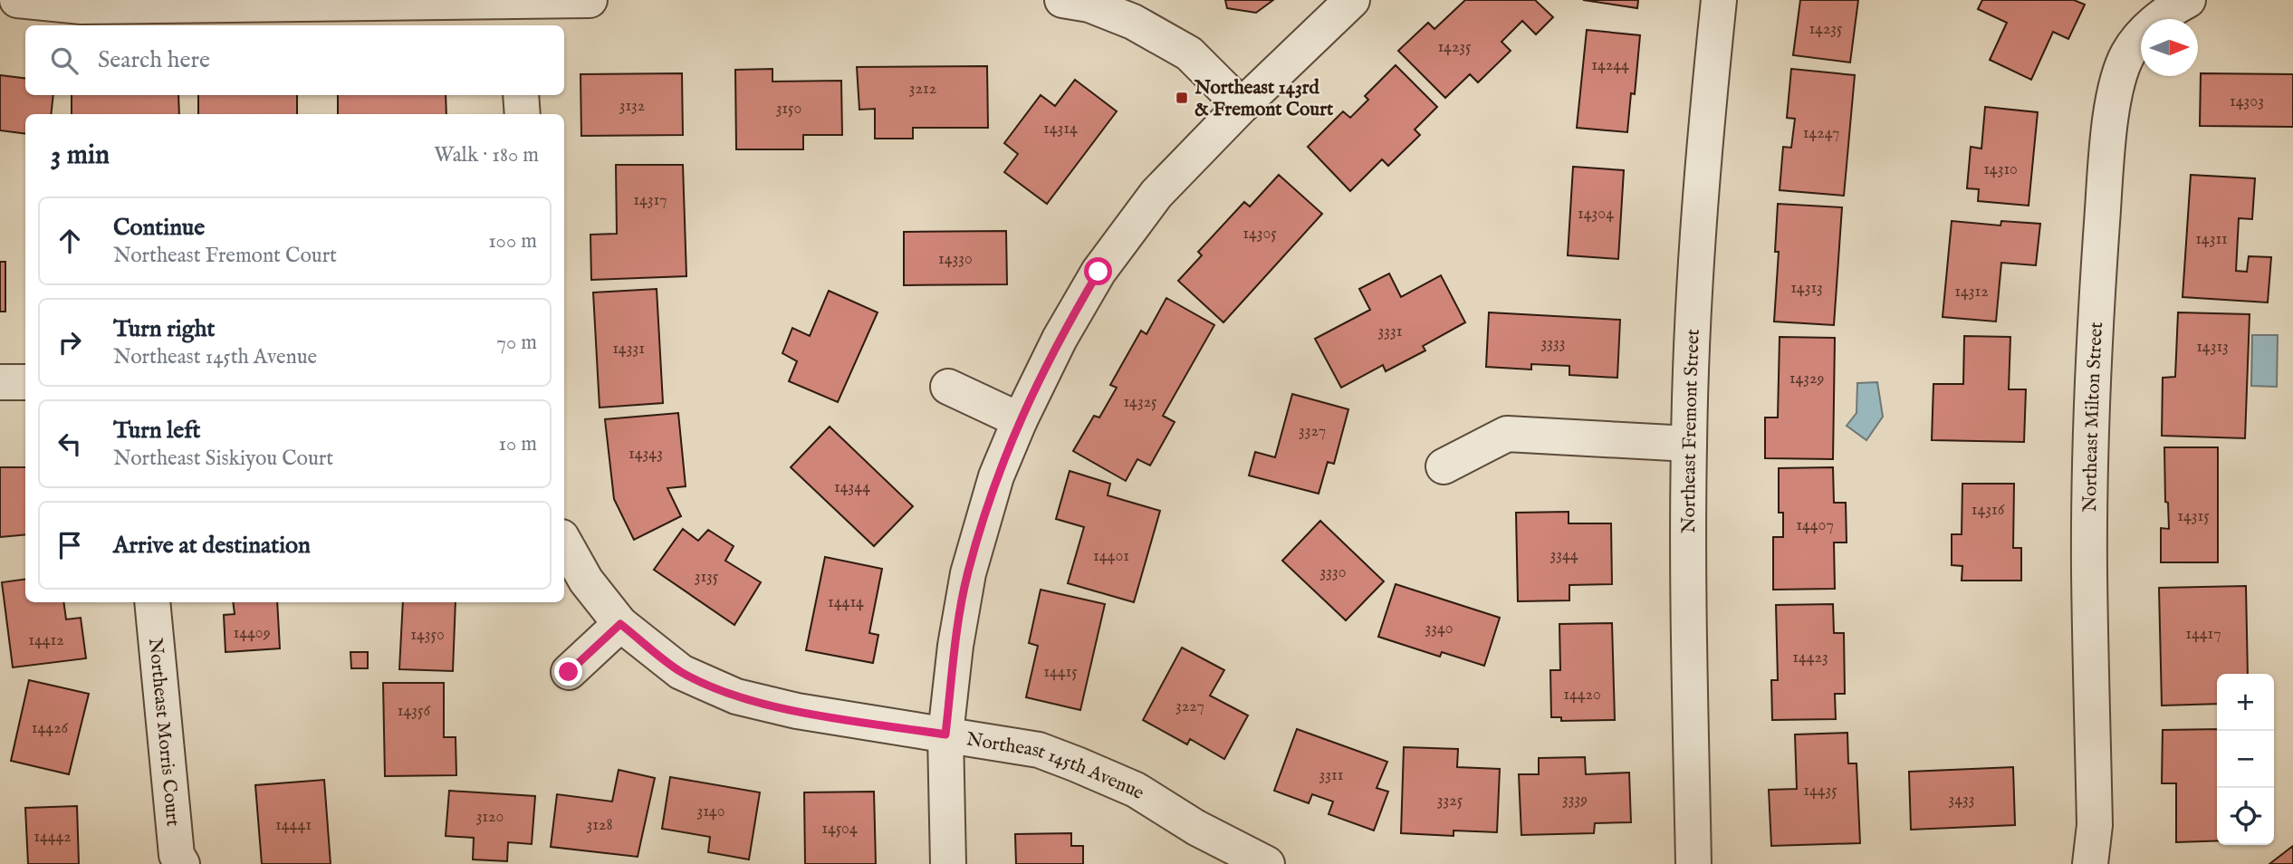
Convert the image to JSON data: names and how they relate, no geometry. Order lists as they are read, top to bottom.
{
  "streets": {
    "street": [
      "Northeast Milton Street",
      "Northeast Fremont Street",
      "Northeast Morris Court",
      "Northeast 145th Avenue"
    ]
  },
  "places": {
    "transit": ["Northeast 143rd & Fremont Court"]
  },
  "house_numbers": [
    "14235",
    "14235",
    "14244",
    "3212",
    "14303",
    "3132",
    "3150",
    "14314",
    "14247",
    "14310",
    "14317",
    "14304",
    "14305",
    "14311",
    "14330",
    "14313",
    "14312",
    "3331",
    "3333",
    "14313",
    "14331",
    "14329",
    "14325",
    "3327",
    "14343",
    "14344",
    "14316",
    "14315",
    "14407",
    "3344",
    "14401",
    "3330",
    "3135",
    "14414",
    "3340",
    "14409",
    "14417",
    "14350",
    "14412",
    "14423",
    "14415",
    "14420",
    "3227",
    "14356",
    "14426",
    "3311",
    "14435",
    "3339",
    "3433",
    "3325",
    "3140",
    "3120",
    "14441",
    "3128",
    "14504",
    "14442"
  ],
  "north": "right",
  "page": {
    "search": "Search here",
    "heading": ["3 min", "Walk · 180 m"],
    "list": [
      ["Continue", "Northeast Fremont Court", "100 m"],
      ["Turn right", "Northeast 145th Avenue", "70 m"],
      ["Turn left", "Northeast Siskiyou Court", "10 m"],
      "Arrive at destination"
    ],
    "map_buttons": ["+", "−"]
  }
}
